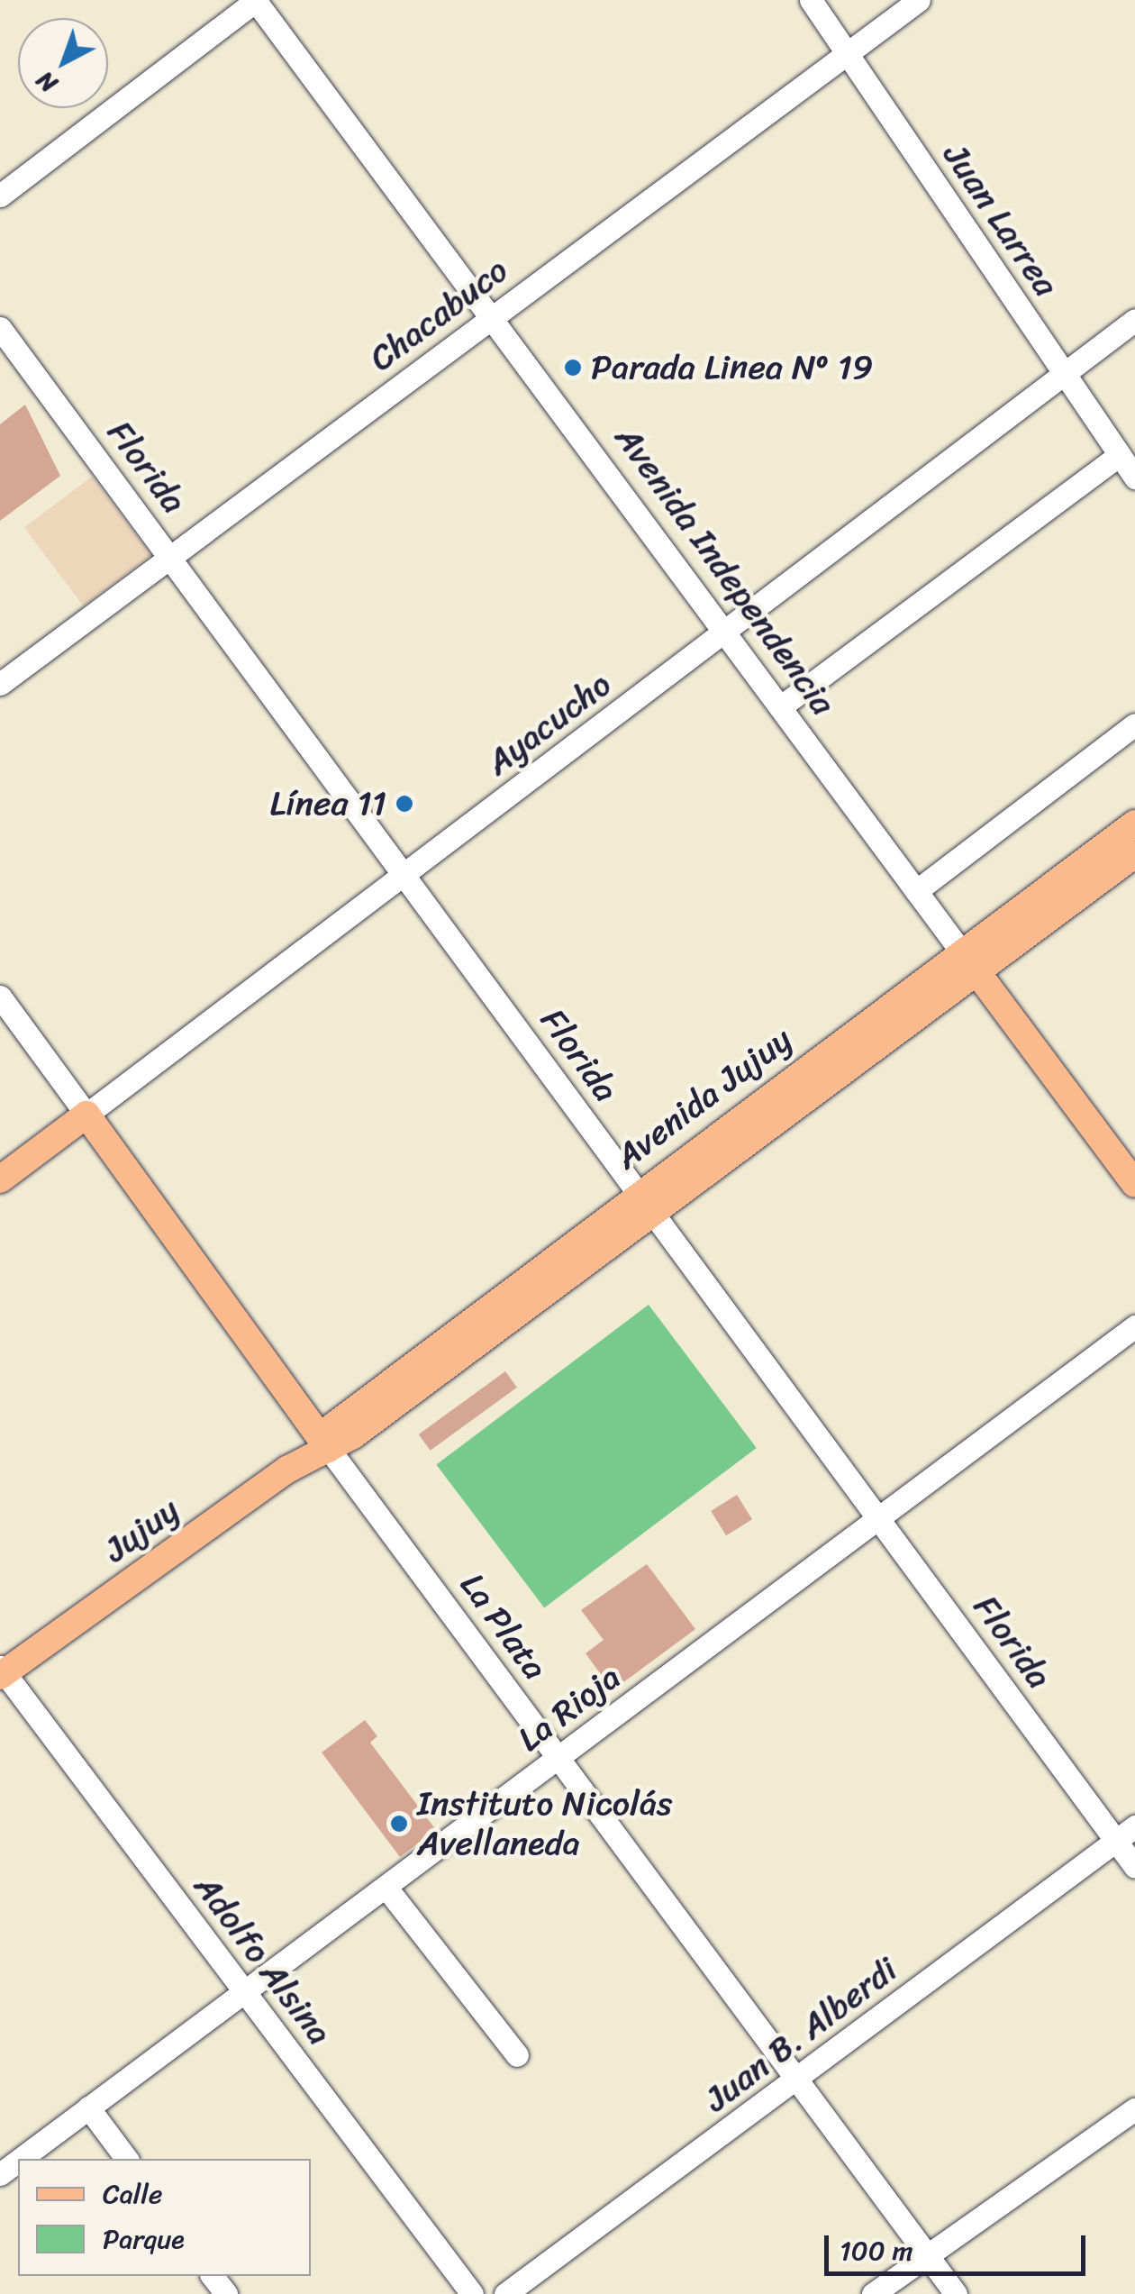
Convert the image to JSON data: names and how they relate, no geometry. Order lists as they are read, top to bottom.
{
  "streets": {
    "main road": [
      "Avenida Independencia",
      "Ayacucho",
      "Avenida Jujuy",
      "Jujuy",
      "La Plata"
    ],
    "street": [
      "Juan Larrea",
      "Chacabuco",
      "Florida",
      "La Rioja",
      "Adolfo Alsina",
      "Juan B. Alberdi"
    ]
  },
  "crossings": [
    ["Juan Larrea", "Chacabuco"],
    ["Juan Larrea", "Ayacucho"],
    ["Chacabuco", "Florida"],
    ["Chacabuco", "Avenida Independencia"],
    ["Florida", "Ayacucho"],
    ["Florida", "Avenida Jujuy"],
    ["Florida", "La Rioja"],
    ["Florida", "Juan B. Alberdi"],
    ["Avenida Independencia", "Ayacucho"],
    ["Avenida Independencia", "Avenida Jujuy"],
    ["Ayacucho", "La Plata"],
    ["Avenida Jujuy", "Jujuy"],
    ["Avenida Jujuy", "La Plata"],
    ["Jujuy", "La Plata"],
    ["Jujuy", "Adolfo Alsina"],
    ["La Plata", "La Rioja"],
    ["La Plata", "Juan B. Alberdi"],
    ["La Rioja", "Adolfo Alsina"]
  ],
  "places": ["Parada Linea Nº 19", "Línea 11", "Instituto Nicolás Avellaneda"],
  "legend": ["Calle", "Parque"],
  "scale_bar": "100 m",
  "north": "bottom left"
}
